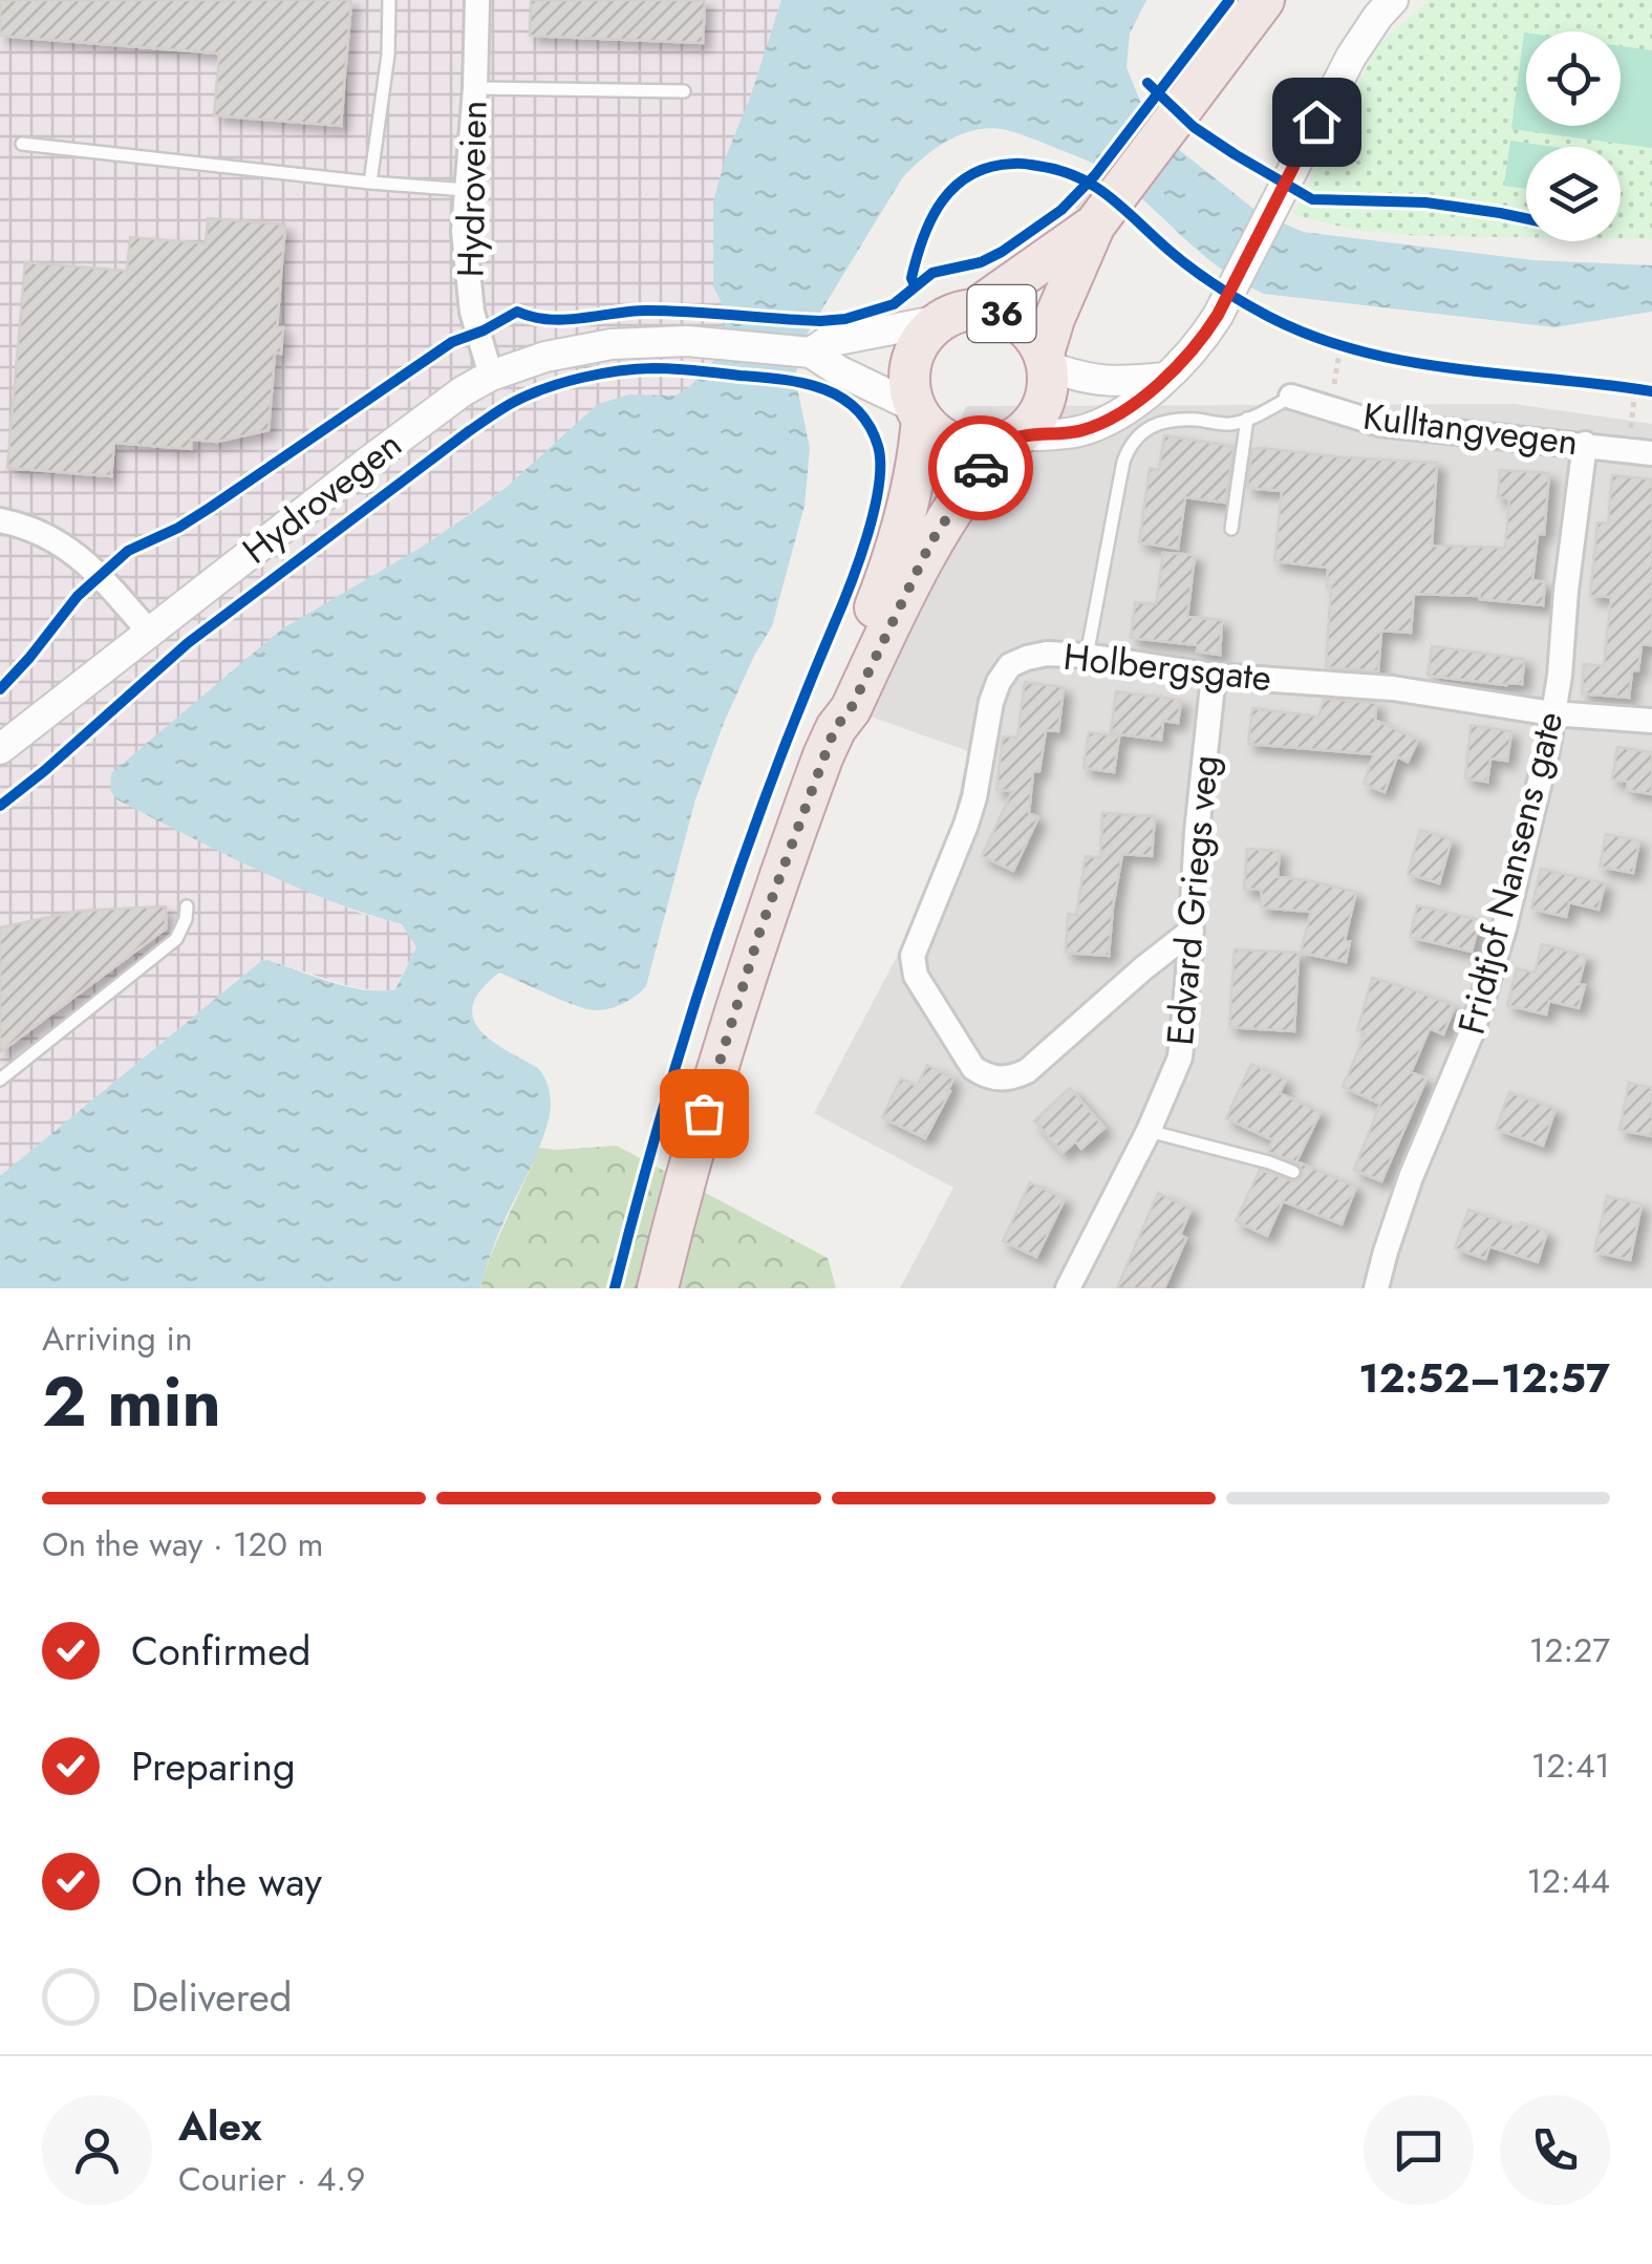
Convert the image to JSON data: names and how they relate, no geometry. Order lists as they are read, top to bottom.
{
  "streets": {
    "highway": ["36"],
    "street": [
      "Hydroveien",
      "Kulltangvegen",
      "Hydrovegen",
      "Holbergsgate",
      "Fridtjof Nansens gate",
      "Edvard Griegs veg"
    ]
  },
  "crossings": [
    ["Hydroveien", "Hydrovegen"],
    ["Kulltangvegen", "Fridtjof Nansens gate"],
    ["Holbergsgate", "Fridtjof Nansens gate"],
    ["Holbergsgate", "Edvard Griegs veg"]
  ],
  "page": {
    "heading": ["2 min", "Arriving in", "12:52–12:57"],
    "panel": ["Alex", "Courier · 4.9"],
    "bar": "On the way · 120 m",
    "list": [
      ["Confirmed", "12:27"],
      ["Preparing", "12:41"],
      ["On the way", "12:44"],
      "Delivered"
    ]
  }
}
